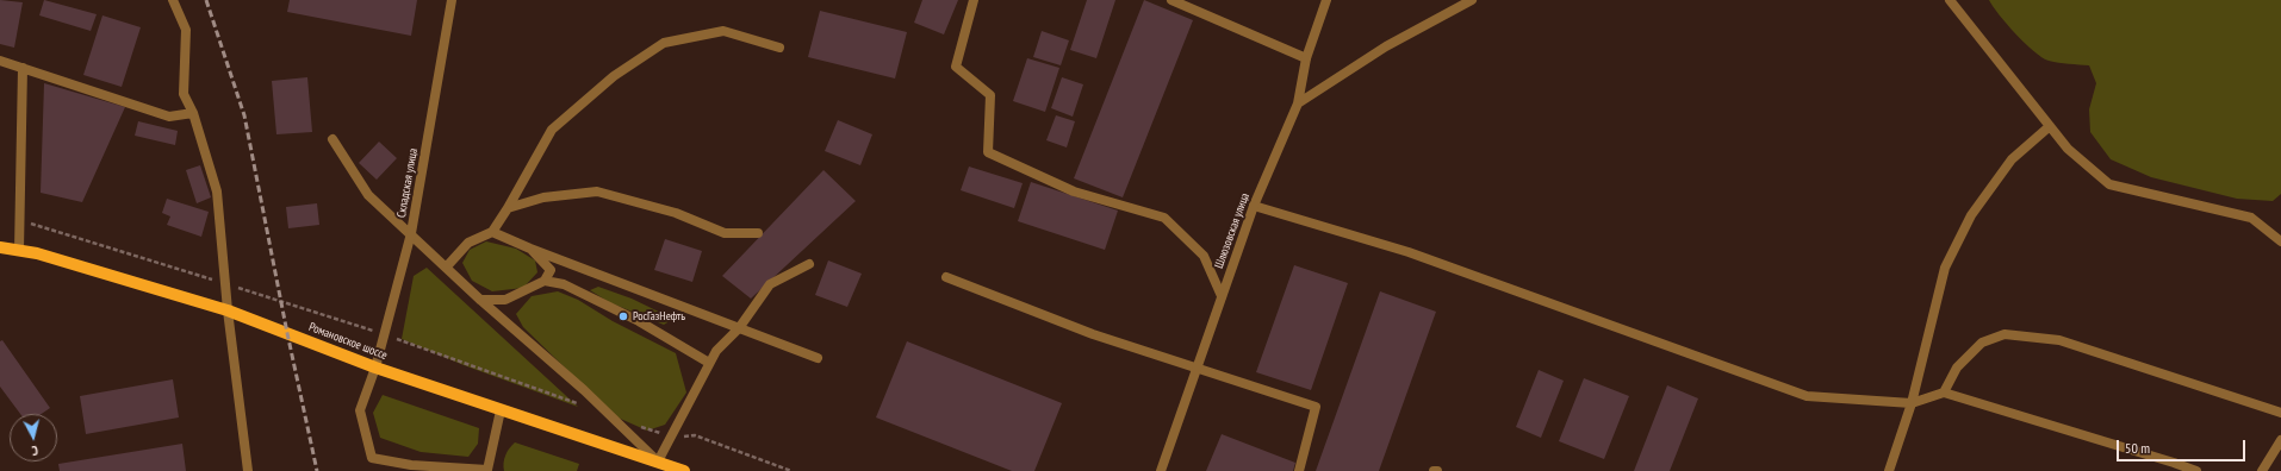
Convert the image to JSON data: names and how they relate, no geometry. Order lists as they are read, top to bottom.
{
  "streets": {
    "main road": ["Романовское шоссе"],
    "street": ["Складская улица", "Шлюзовская улица"]
  },
  "crossings": [
    ["Складская улица", "Романовское шоссе"]
  ],
  "places": ["РосГазНефть"],
  "scale_bar": "50 m",
  "north": "bottom"
}
